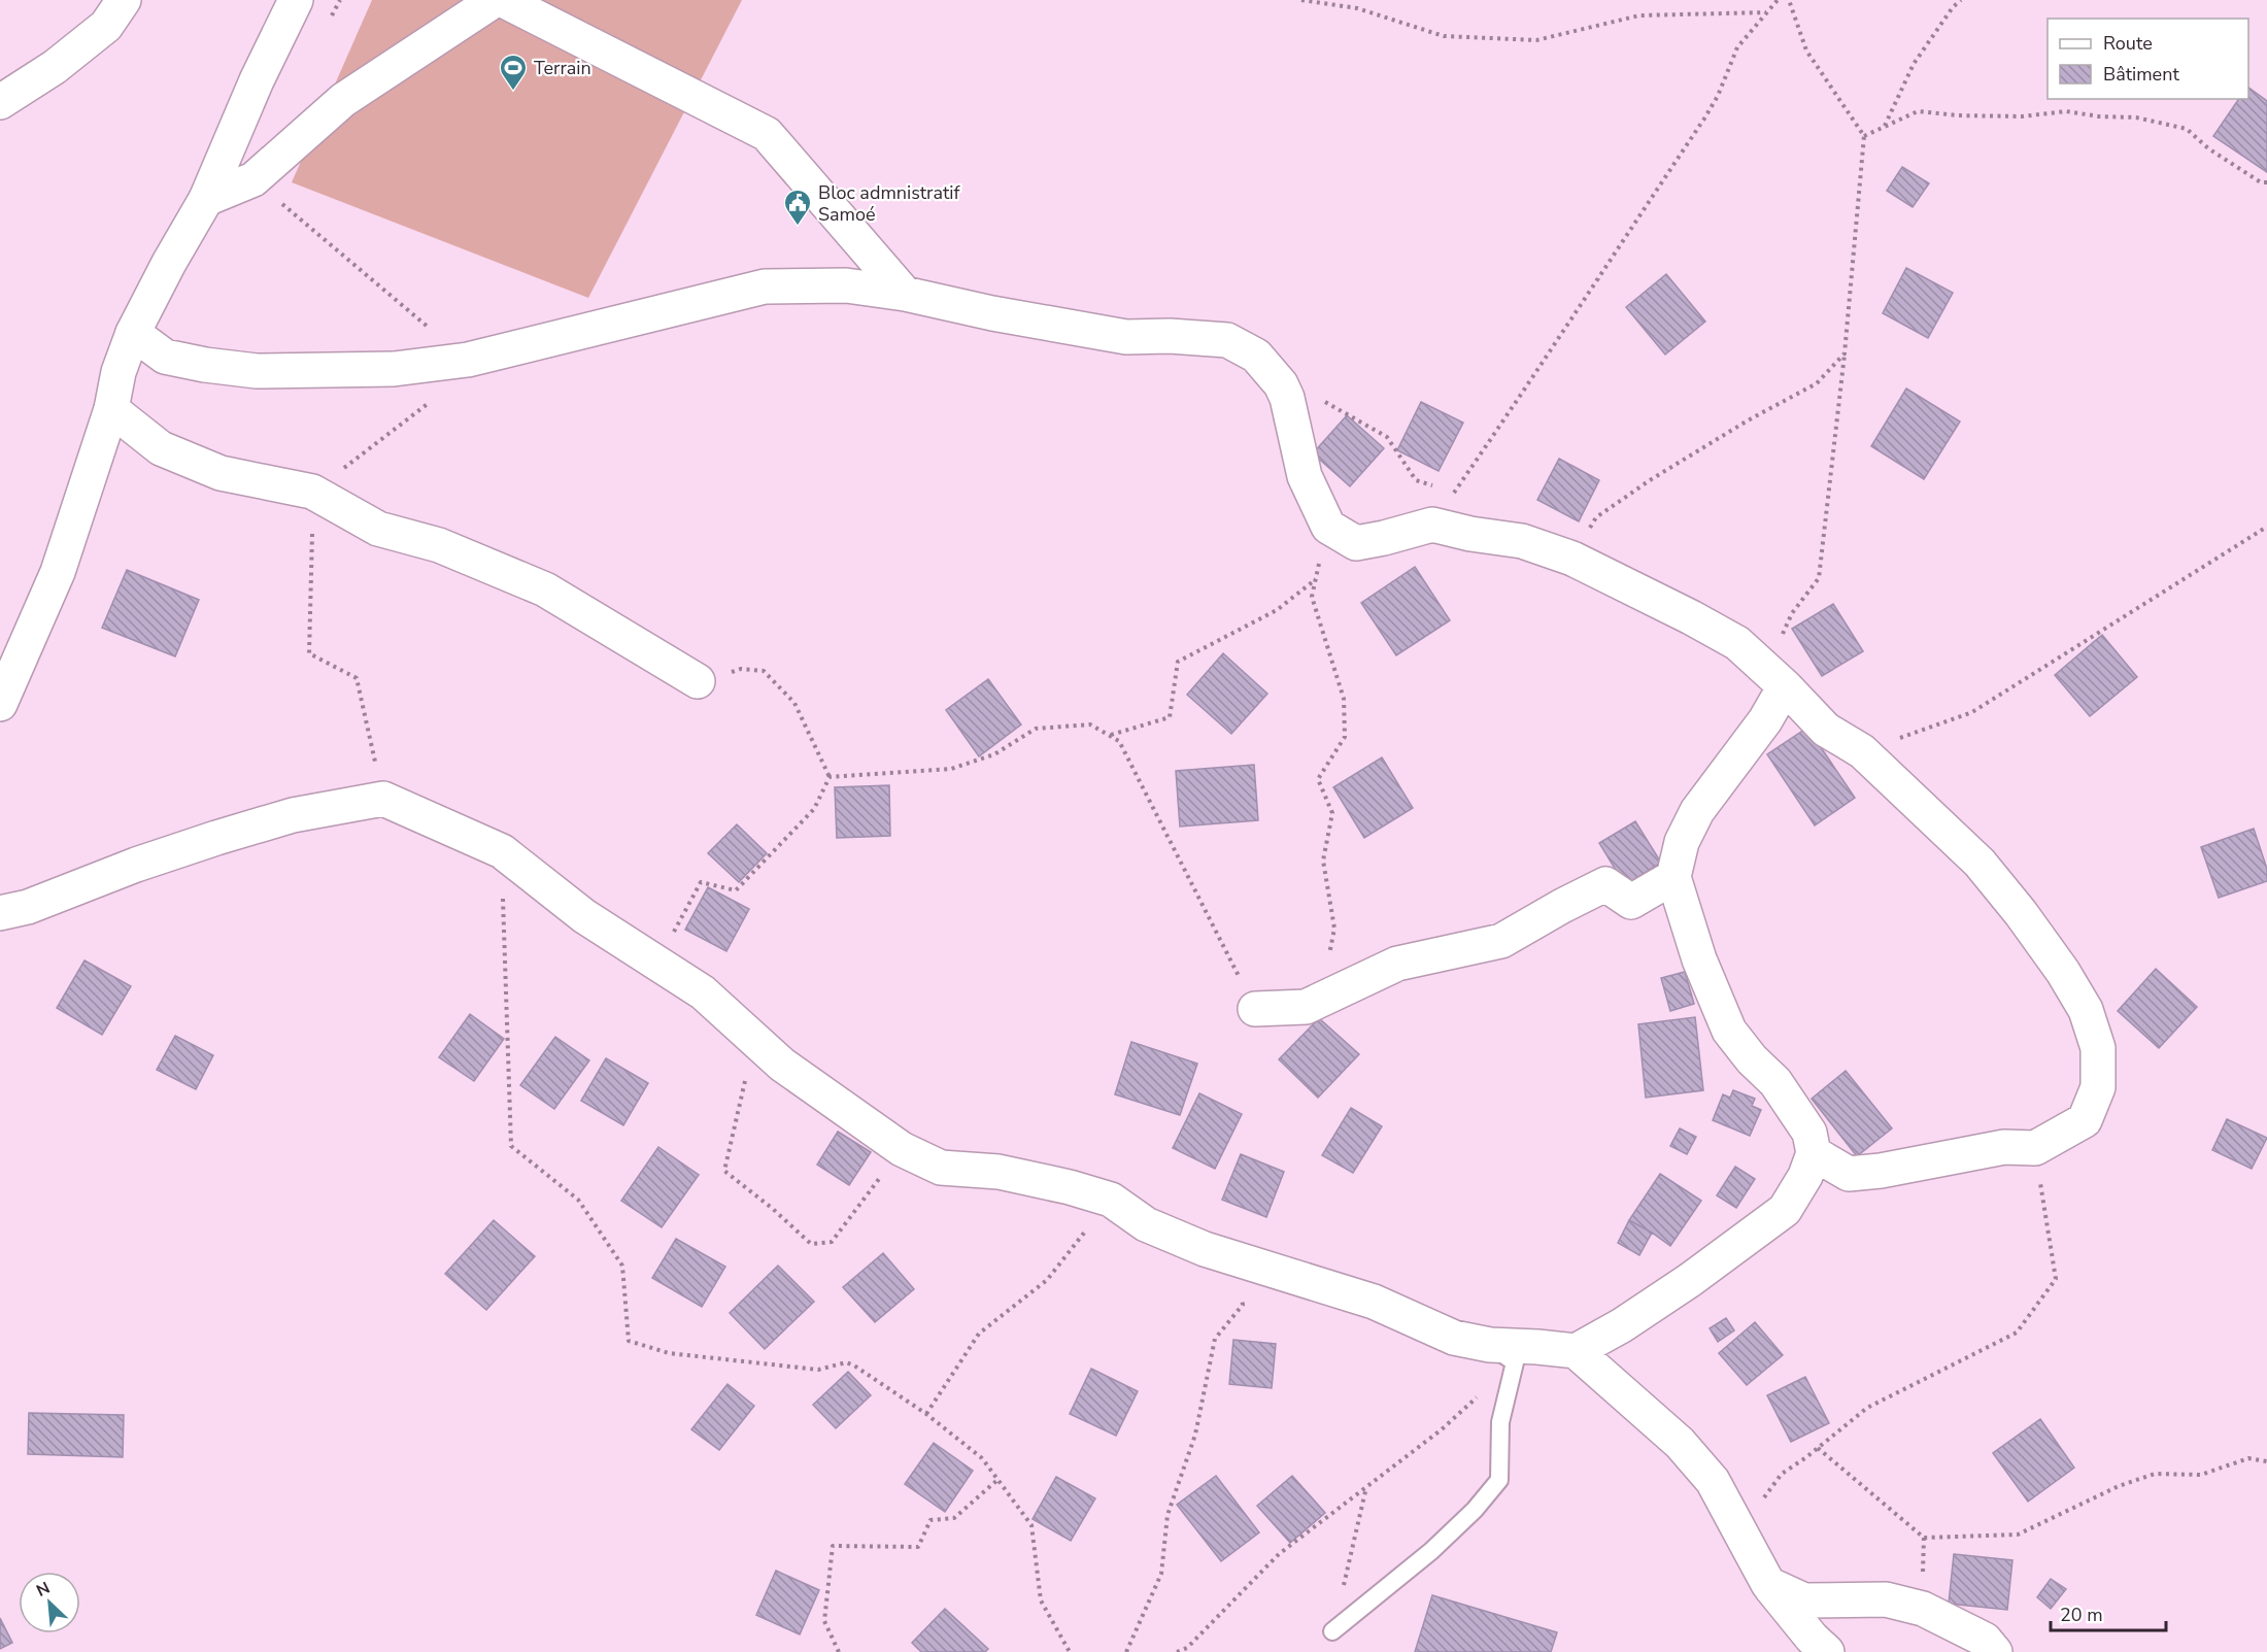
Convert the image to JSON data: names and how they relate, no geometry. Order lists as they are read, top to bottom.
{
  "places": {
    "sports": ["Terrain"],
    "public building": ["Bloc admnistratif Samoé"]
  },
  "legend": ["Route", "Bâtiment"],
  "scale_bar": "20 m",
  "north": "top left"
}
